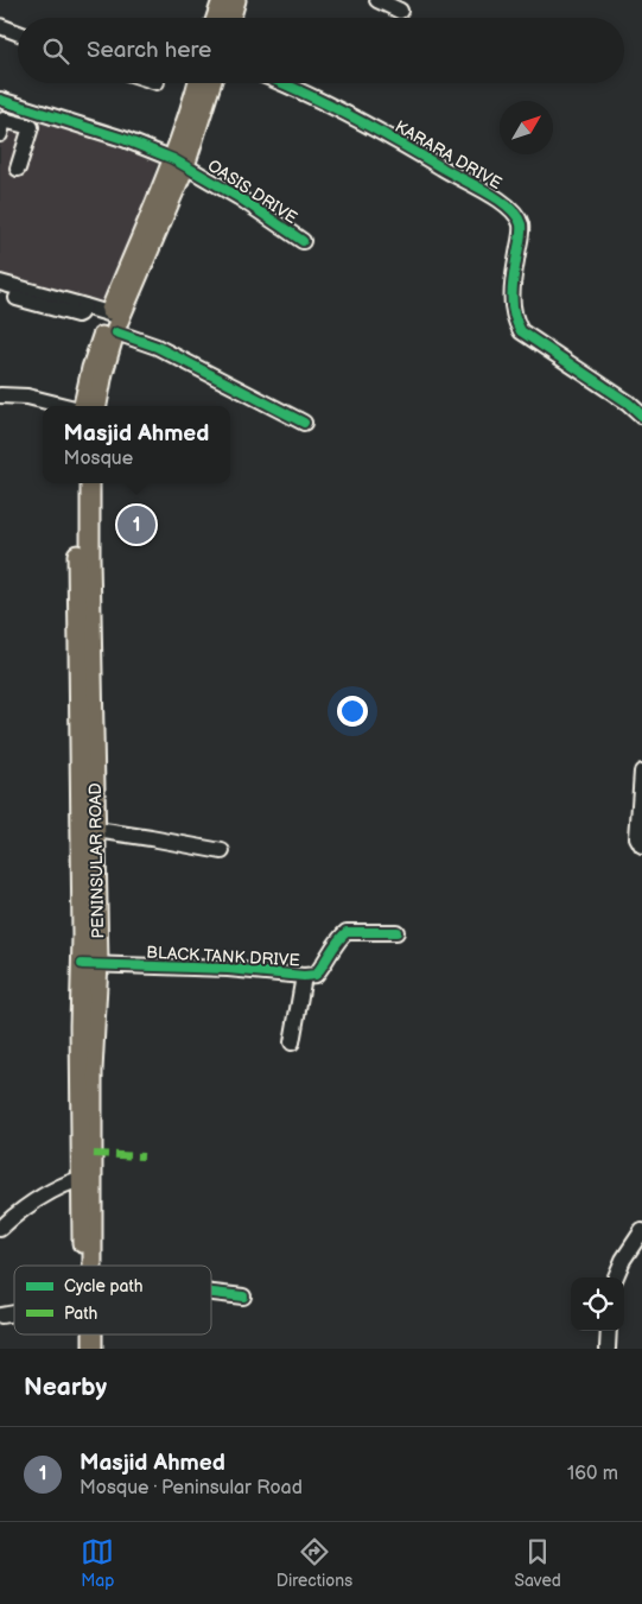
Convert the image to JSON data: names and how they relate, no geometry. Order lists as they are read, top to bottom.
{
  "streets": {
    "main road": ["PENINSULAR ROAD"],
    "street": ["KARARA DRIVE", "OASIS DRIVE", "BLACK TANK DRIVE"]
  },
  "crossings": [
    ["PENINSULAR ROAD", "BLACK TANK DRIVE"]
  ],
  "legend": ["Cycle path", "Path"],
  "north": "top right",
  "page": {
    "search": "Search here",
    "popup": ["Masjid Ahmed", "Mosque"],
    "pins": "1",
    "heading": "Nearby",
    "list": [
      {
        "mark": "1",
        "name": "Masjid Ahmed",
        "note": "Mosque · Peninsular Road",
        "value": "160 m"
      }
    ],
    "nav": ["Map", "Directions", "Saved"]
  }
}
